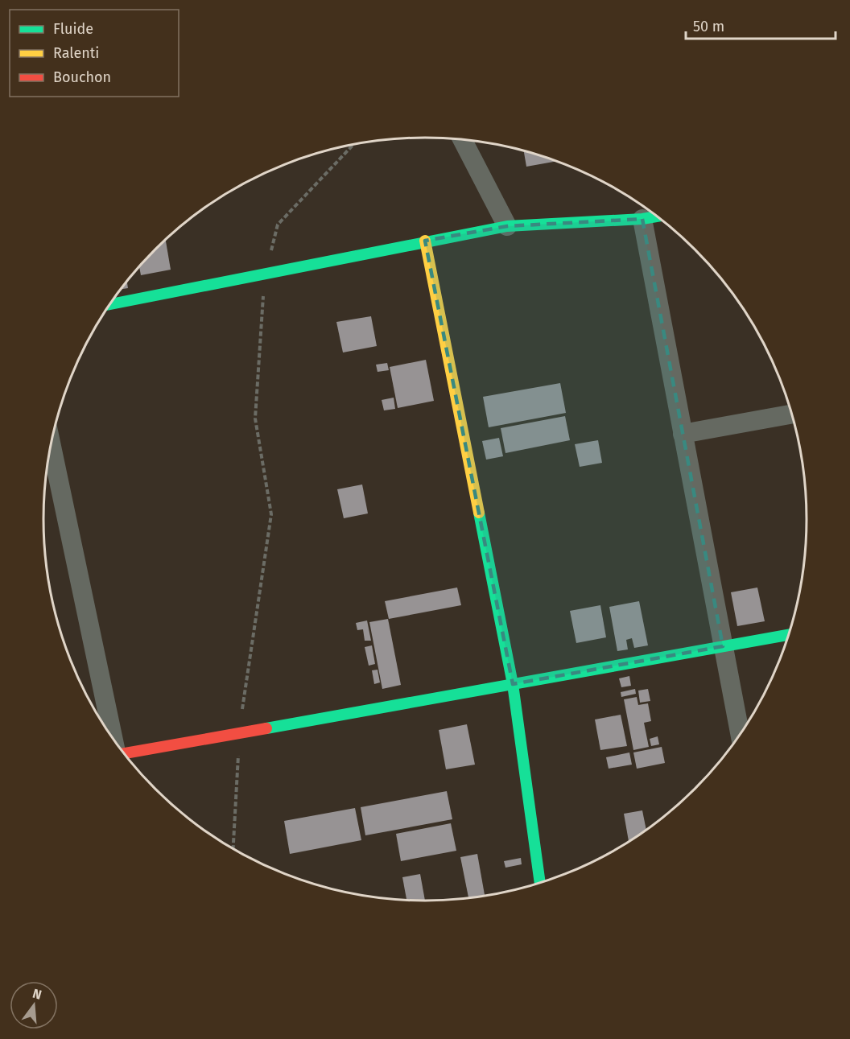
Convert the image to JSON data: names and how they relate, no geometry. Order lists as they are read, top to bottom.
{
  "legend": ["Fluide", "Ralenti", "Bouchon"],
  "scale_bar": "50 m",
  "north": "top"
}
